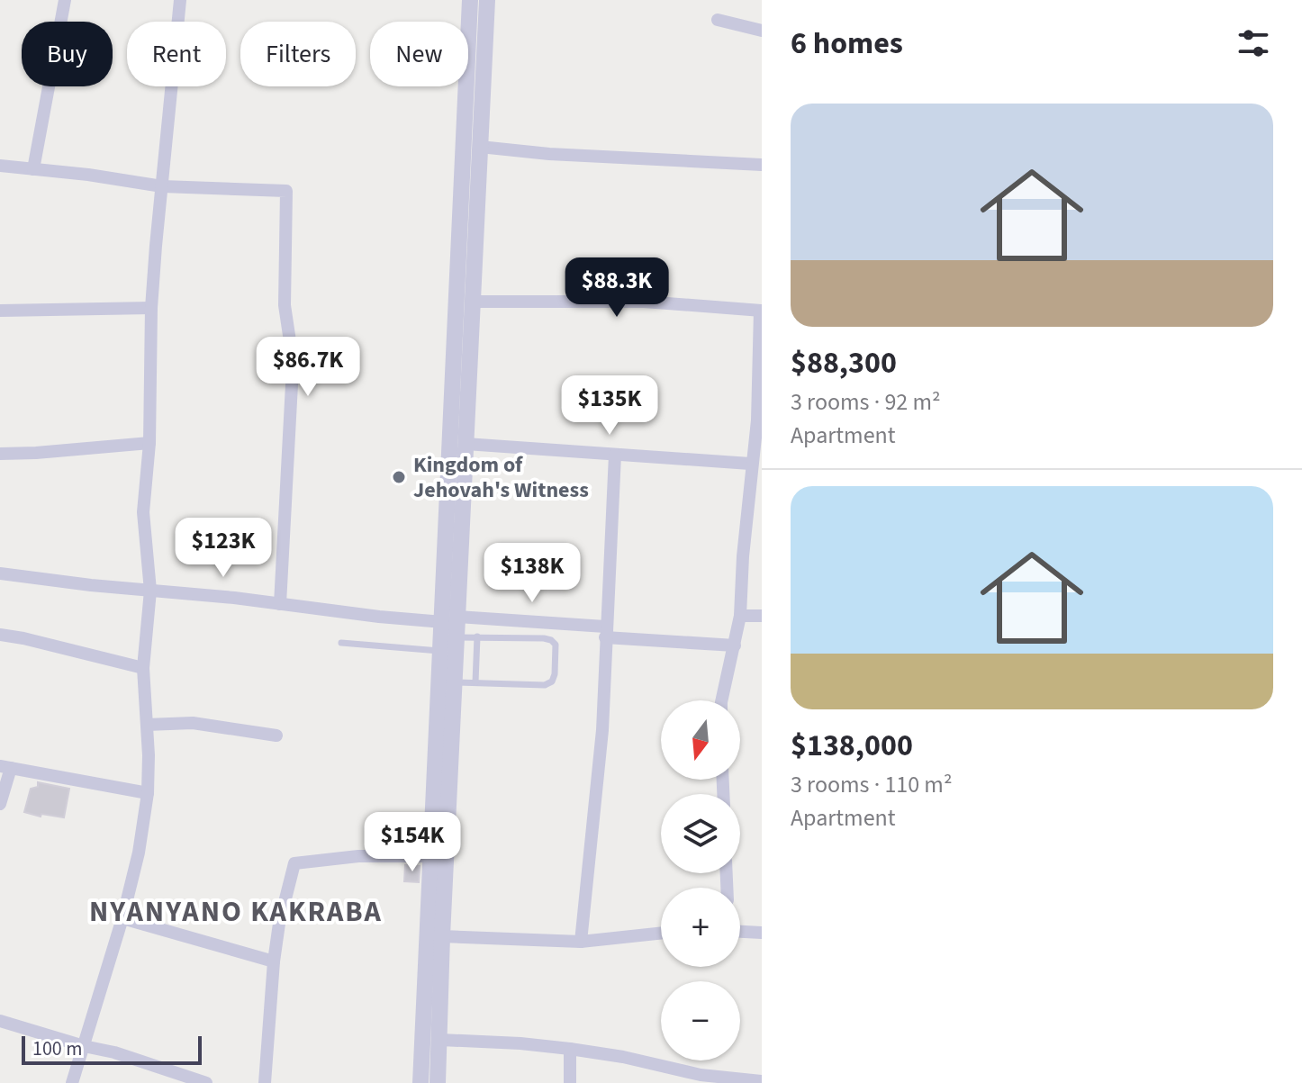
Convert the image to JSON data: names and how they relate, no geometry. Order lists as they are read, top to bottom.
{
  "districts": ["NYANYANO KAKRABA"],
  "places": ["Kingdom of Jehovah's Witness"],
  "scale_bar": "100 m",
  "north": "bottom",
  "page": {
    "heading": "6 homes",
    "chip": [
      "Buy",
      "Rent",
      "Filters",
      "New"
    ],
    "list": [
      {
        "name": "$88,300",
        "note": "3 rooms · 92 m² · Apartment"
      },
      {
        "name": "$138,000",
        "note": "3 rooms · 110 m² · Apartment"
      }
    ],
    "price": [
      "$88.3K",
      "$86.7K",
      "$135K",
      "$123K",
      "$138K",
      "$154K"
    ],
    "map_buttons": ["+", "−"],
    "scale": "100 m"
  }
}
